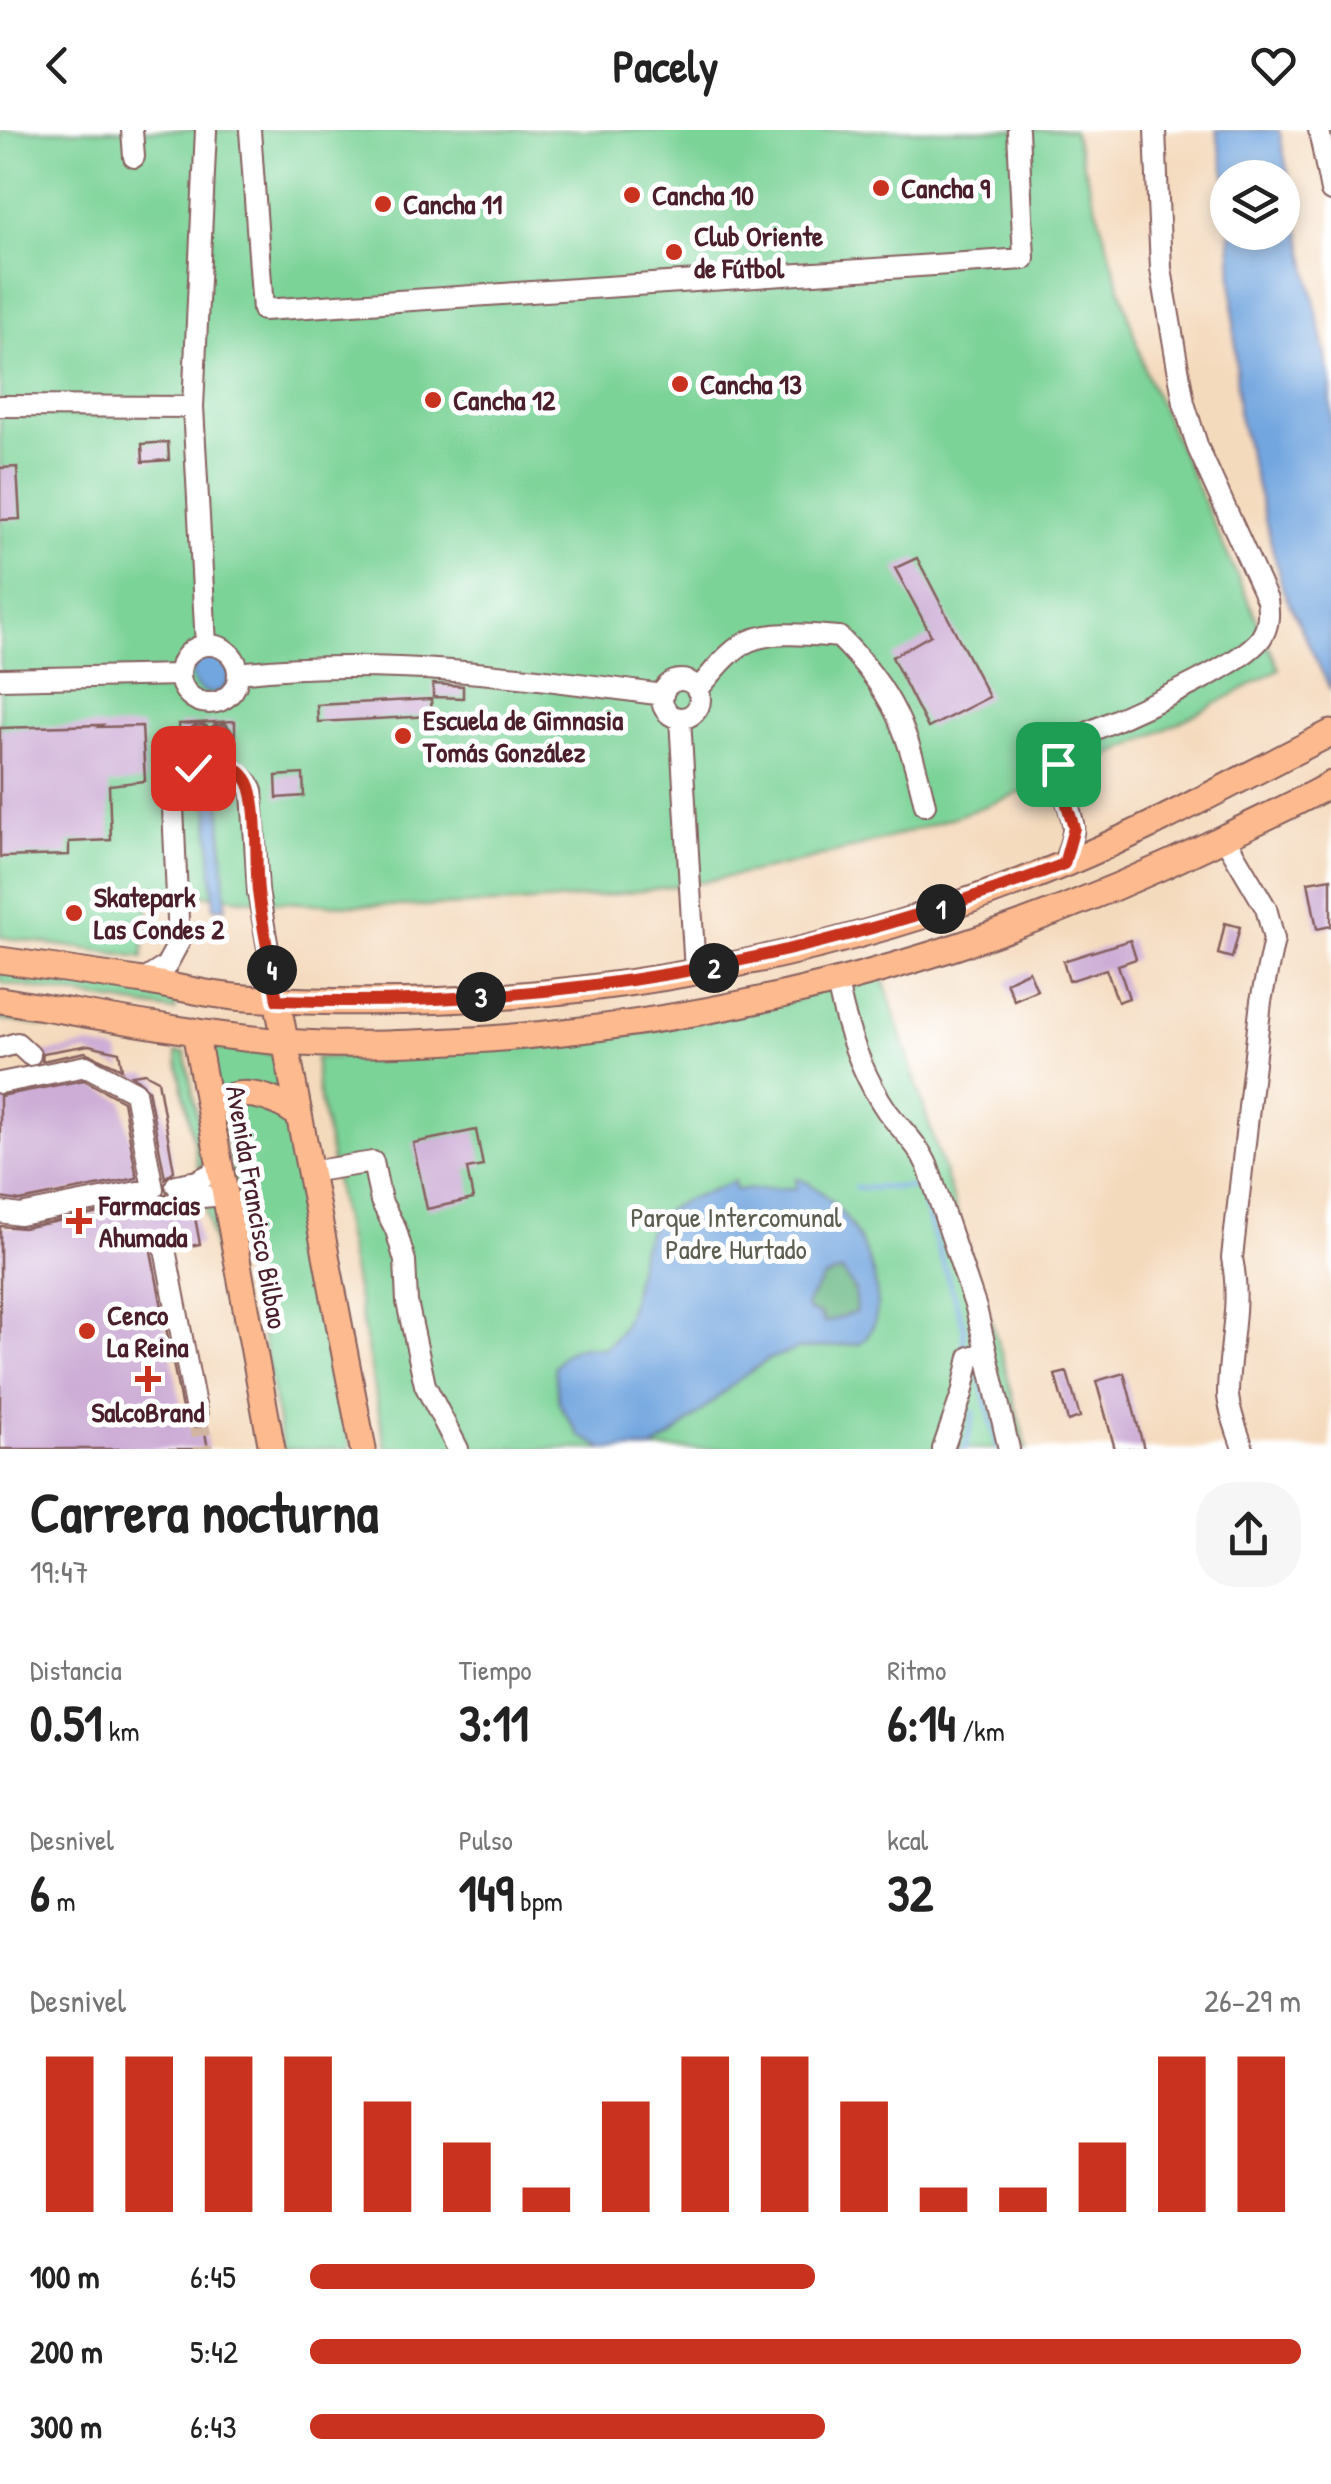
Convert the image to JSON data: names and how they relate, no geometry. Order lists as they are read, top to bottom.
{
  "streets": {
    "main road": ["Avenida Francisco Bilbao"]
  },
  "parks": ["Parque Intercomunal Padre Hurtado"],
  "places": {
    "other": [
      "Cancha 9",
      "Cancha 10",
      "Cancha 11",
      "Club Oriente de Fútbol",
      "Cancha 13",
      "Cancha 12",
      "Escuela de Gimnasia Tomás González",
      "Skatepark Las Condes 2",
      "Cenco La Reina"
    ],
    "health": ["Farmacias Ahumada", "SalcoBrand"]
  },
  "page": {
    "header": "Pacely",
    "pins": [
      "1",
      "2",
      "4",
      "3"
    ],
    "heading": ["Carrera nocturna", "19:47"],
    "stats": [
      ["Distancia", "0.51 km"],
      ["Tiempo", "3:11"],
      ["Ritmo", "6:14 /km"],
      ["Desnivel", "6 m"],
      ["Pulso", "149 bpm"],
      ["kcal", "32"]
    ],
    "chart": ["Desnivel", "26–29 m"],
    "list": [
      {
        "name": "100 m",
        "note": "6:45"
      },
      {
        "name": "200 m",
        "note": "5:42"
      },
      {
        "name": "300 m",
        "note": "6:43"
      }
    ]
  }
}
